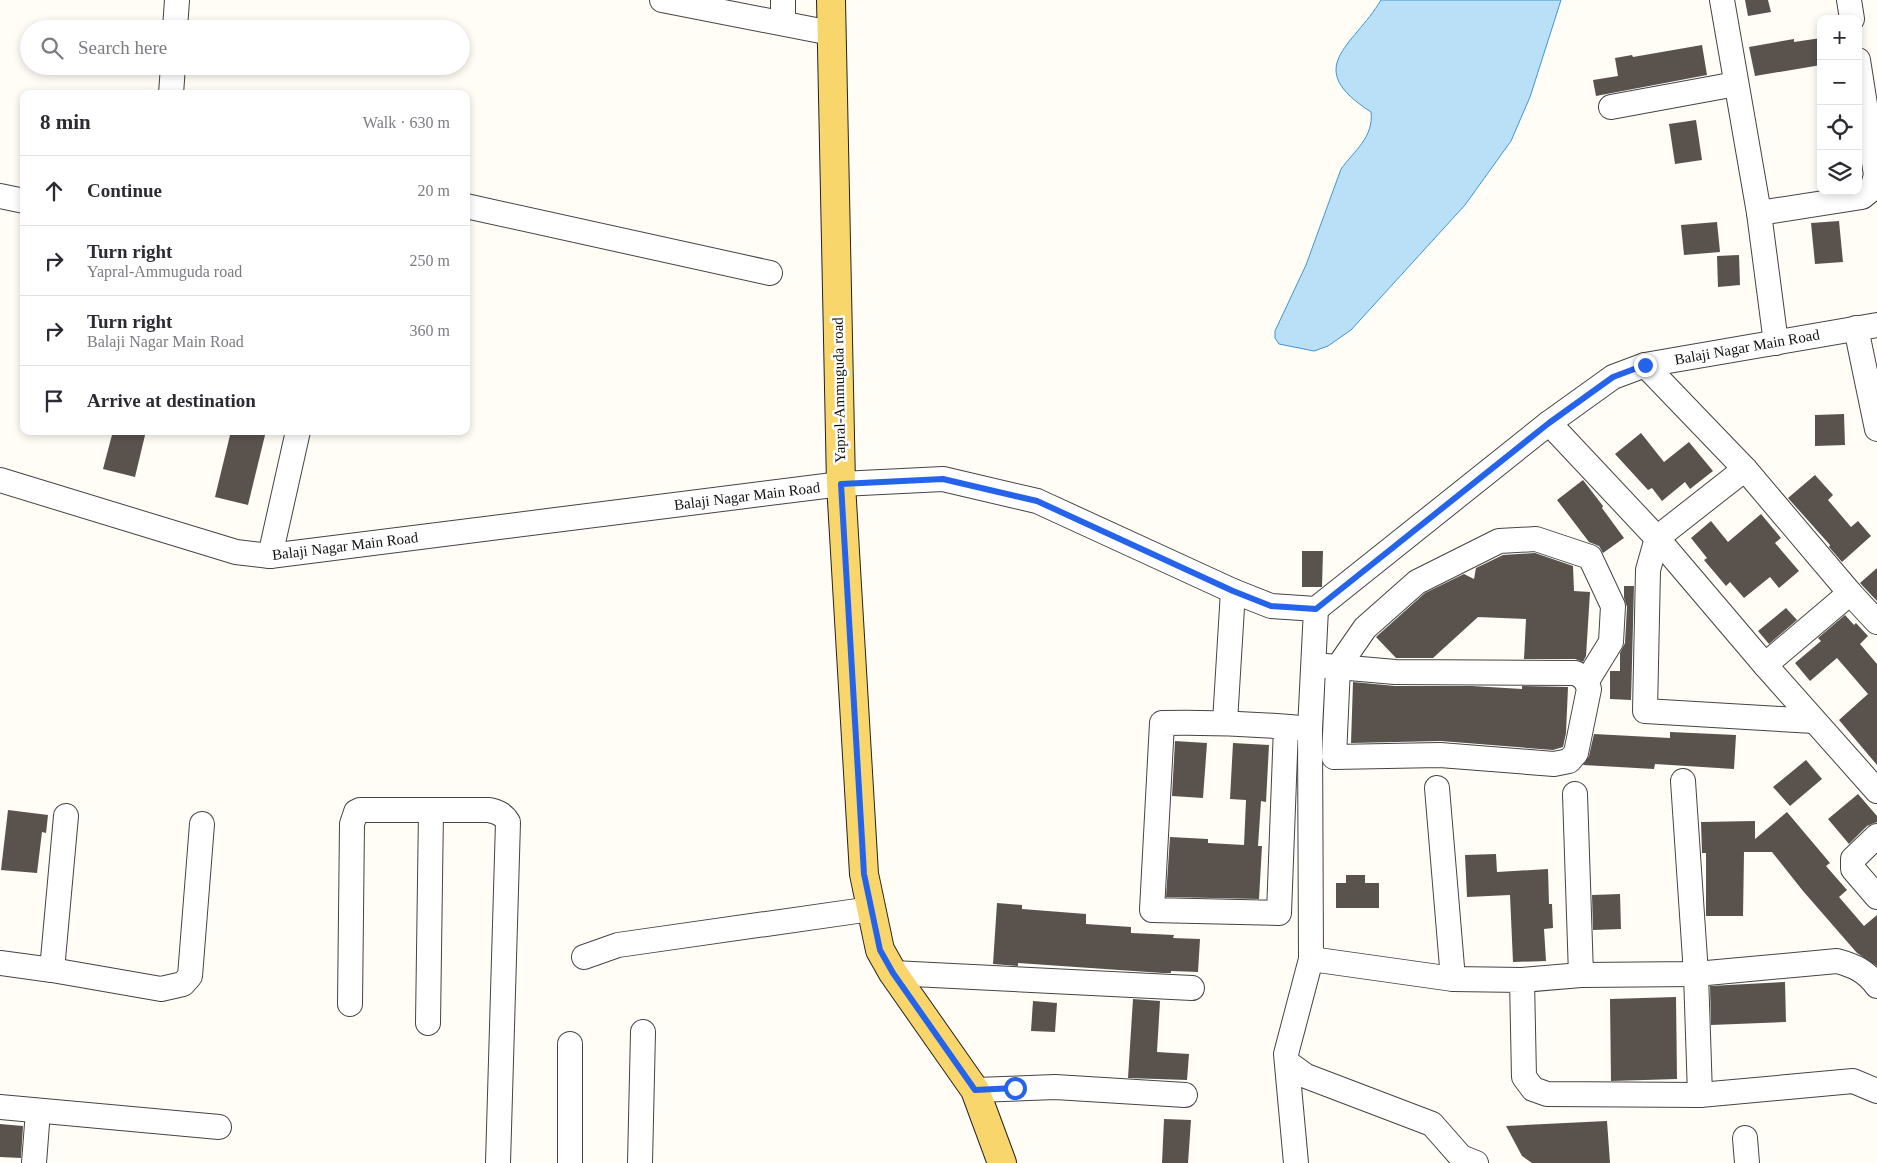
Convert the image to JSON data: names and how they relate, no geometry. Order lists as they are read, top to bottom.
{
  "streets": {
    "main road": ["Yapral-Ammuguda road"],
    "street": ["Balaji Nagar Main Road"]
  },
  "crossings": [
    ["Balaji Nagar Main Road", "Yapral-Ammuguda road"]
  ],
  "page": {
    "map_buttons": ["+", "−"],
    "search": "Search here",
    "heading": ["8 min", "Walk · 630 m"],
    "list": [
      ["Continue", "20 m"],
      ["Turn right", "Yapral-Ammuguda road", "250 m"],
      ["Turn right", "Balaji Nagar Main Road", "360 m"],
      "Arrive at destination"
    ]
  }
}
